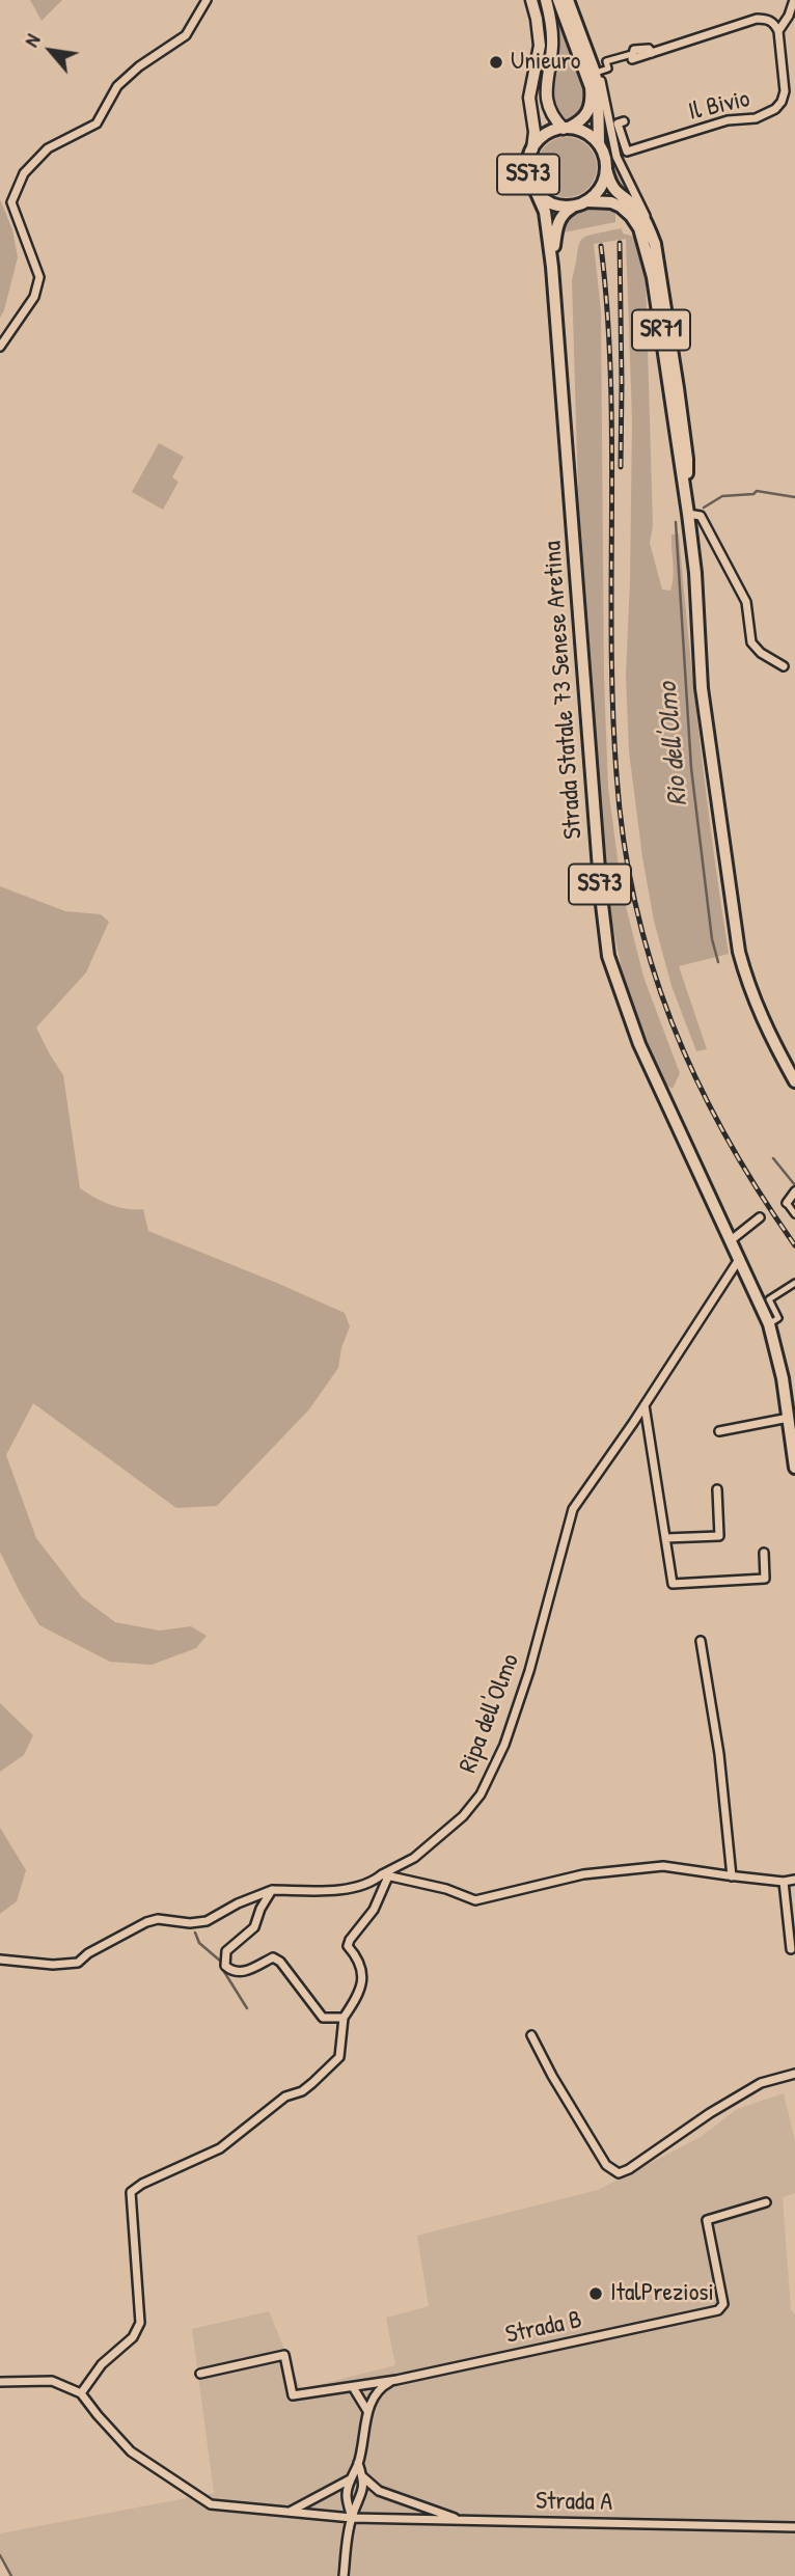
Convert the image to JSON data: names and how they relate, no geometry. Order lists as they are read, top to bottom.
{
  "streets": {
    "main road": ["SS73", "SR71", "Strada Statale 73 Senese Aretina"],
    "street": [
      "Il Bivio",
      "Ripa dell'Olmo",
      "Strada B",
      "Strada A"
    ]
  },
  "crossings": [
    ["SS73", "SR71"],
    ["SS73", "Strada Statale 73 Senese Aretina"],
    ["SR71", "Strada Statale 73 Senese Aretina"],
    ["Strada Statale 73 Senese Aretina", "Ripa dell'Olmo"]
  ],
  "water": ["Rio dell'Olmo"],
  "places": ["Unieuro", "ItalPreziosi"],
  "north": "top left"
}
